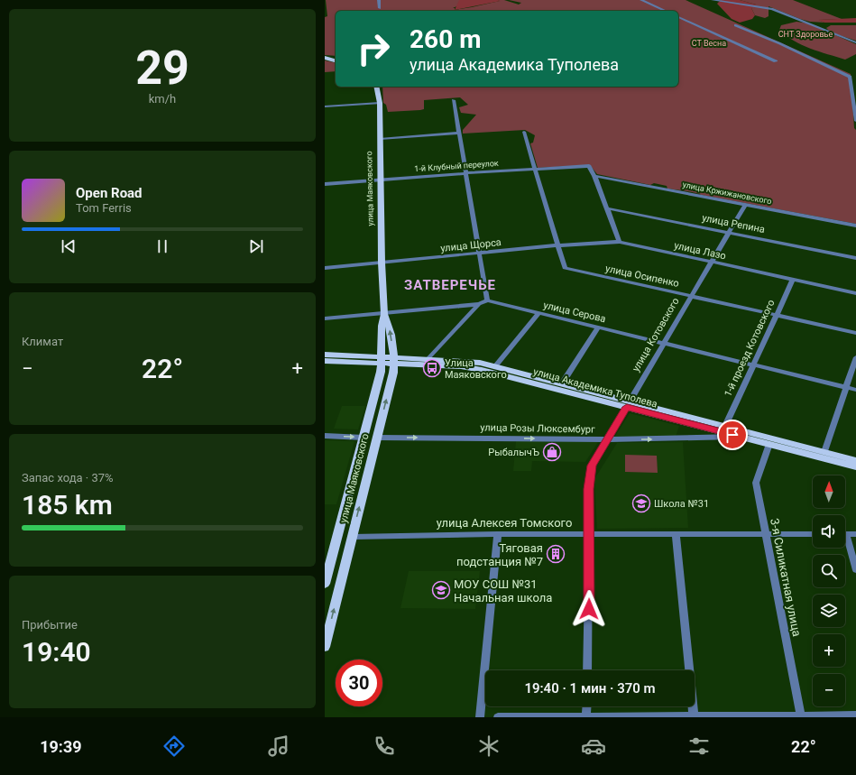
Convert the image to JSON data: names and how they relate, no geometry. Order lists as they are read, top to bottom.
{
  "streets": {
    "main road": ["улица Маяковского", "улица Академика Туполева"],
    "street": [
      "1-й Клубный переулок",
      "улица Кржижановского",
      "улица Репина",
      "улица Щорса",
      "улица Лазо",
      "улица Осипенко",
      "улица Серова",
      "улица Котовского",
      "1-й проезд Котовского",
      "улица Розы Люксембург",
      "улица Алексея Томского",
      "3-я Силикатная улица"
    ]
  },
  "crossings": [
    ["1-й Клубный переулок", "улица Маяковского"],
    ["1-й Клубный переулок", "улица Кржижановского"],
    ["1-й Клубный переулок", "улица Осипенко"],
    ["улица Маяковского", "улица Щорса"],
    ["улица Маяковского", "улица Академика Туполева"],
    ["улица Маяковского", "улица Розы Люксембург"],
    ["улица Маяковского", "улица Алексея Томского"],
    ["улица Кржижановского", "улица Котовского"],
    ["улица Репина", "улица Котовского"],
    ["улица Щорса", "улица Лазо"],
    ["улица Щорса", "улица Осипенко"],
    ["улица Лазо", "улица Котовского"],
    ["улица Лазо", "1-й проезд Котовского"],
    ["улица Осипенко", "улица Котовского"],
    ["улица Осипенко", "1-й проезд Котовского"],
    ["улица Серова", "улица Котовского"],
    ["улица Серова", "1-й проезд Котовского"],
    ["улица Котовского", "улица Академика Туполева"],
    ["улица Котовского", "улица Розы Люксембург"],
    ["улица Котовского", "улица Алексея Томского"],
    ["1-й проезд Котовского", "улица Академика Туполева"],
    ["улица Академика Туполева", "улица Розы Люксембург"],
    ["улица Академика Туполева", "3-я Силикатная улица"],
    ["улица Алексея Томского", "3-я Силикатная улица"]
  ],
  "one_way": ["улица Розы Люксембург"],
  "districts": ["ЗАТВЕРЕЧЬЕ"],
  "parks": ["СНТ Здоровье", "СТ Весна"],
  "places": {
    "bus stop": ["Улица Маяковского"],
    "shop": ["РыбалычЪ"],
    "school or university": ["Школа №31", "МОУ СОШ №31 Начальная школа"],
    "building": ["Тяговая подстанция №7"]
  },
  "north": "top",
  "page": {
    "tile": [
      ["29", "km/h"],
      "Климат",
      ["Запас хода · 37%", "185 km"],
      ["Прибытие", "19:40"]
    ],
    "turn": ["260 m", "улица Академика Туполева"],
    "song": ["Open Road", "Tom Ferris"],
    "heat": ["−", "22°", "+"],
    "map_buttons": ["+", "−"],
    "limit": "30",
    "trip": "19:40 · 1 мин · 370 m",
    "tabs": ["19:39", "22°"]
  }
}
